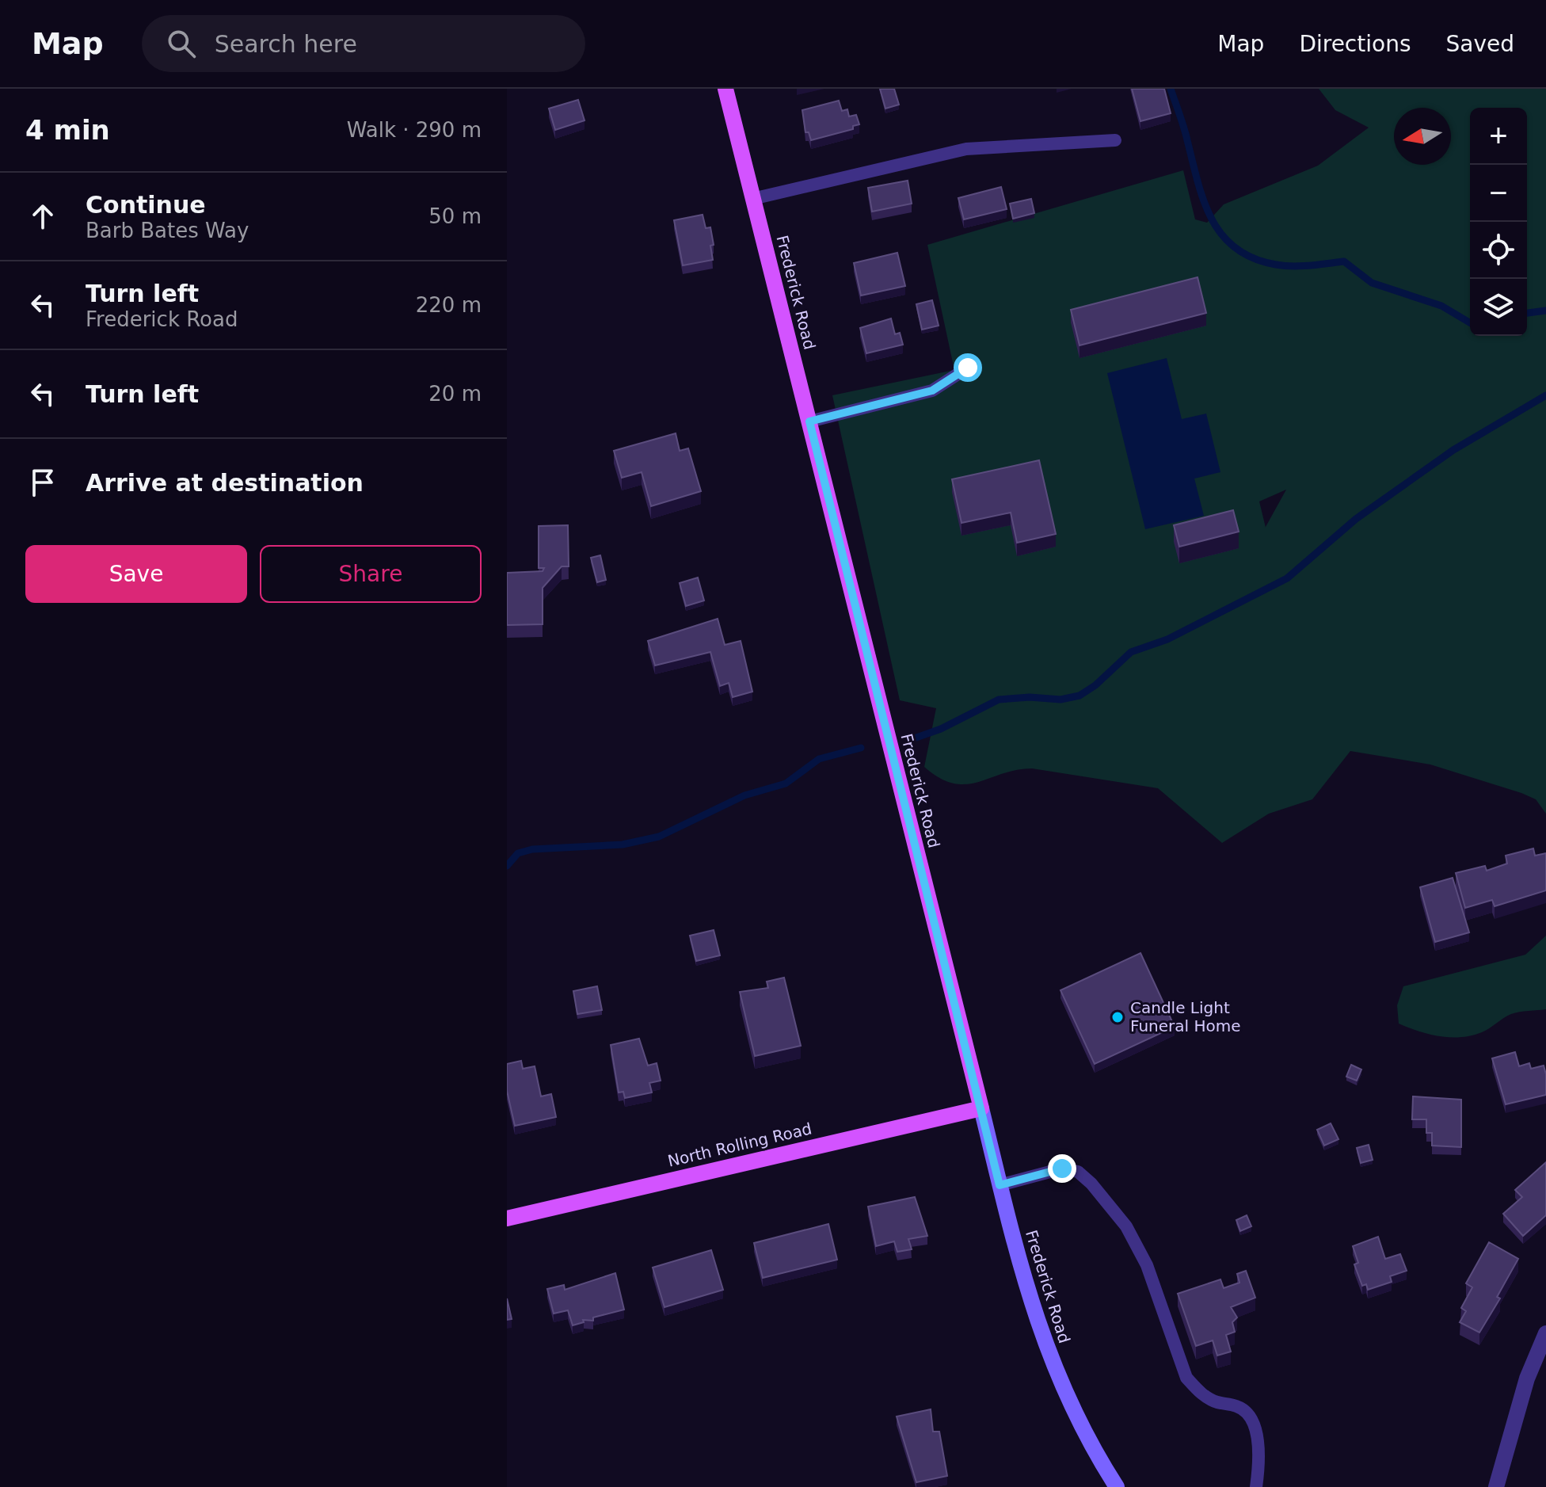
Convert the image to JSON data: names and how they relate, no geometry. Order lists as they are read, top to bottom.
{
  "streets": {
    "main road": ["Frederick Road", "North Rolling Road"]
  },
  "crossings": [
    ["Frederick Road", "North Rolling Road"]
  ],
  "places": ["Candle Light Funeral Home"],
  "north": "left",
  "page": {
    "header": "Map",
    "search": "Search here",
    "nav": ["Map", "Directions", "Saved"],
    "heading": ["4 min", "Walk · 290 m"],
    "map_buttons": ["+", "−"],
    "list": [
      ["Continue", "Barb Bates Way", "50 m"],
      ["Turn left", "Frederick Road", "220 m"],
      ["Turn left", "20 m"],
      "Arrive at destination"
    ],
    "buttons": ["Save", "Share"]
  }
}
